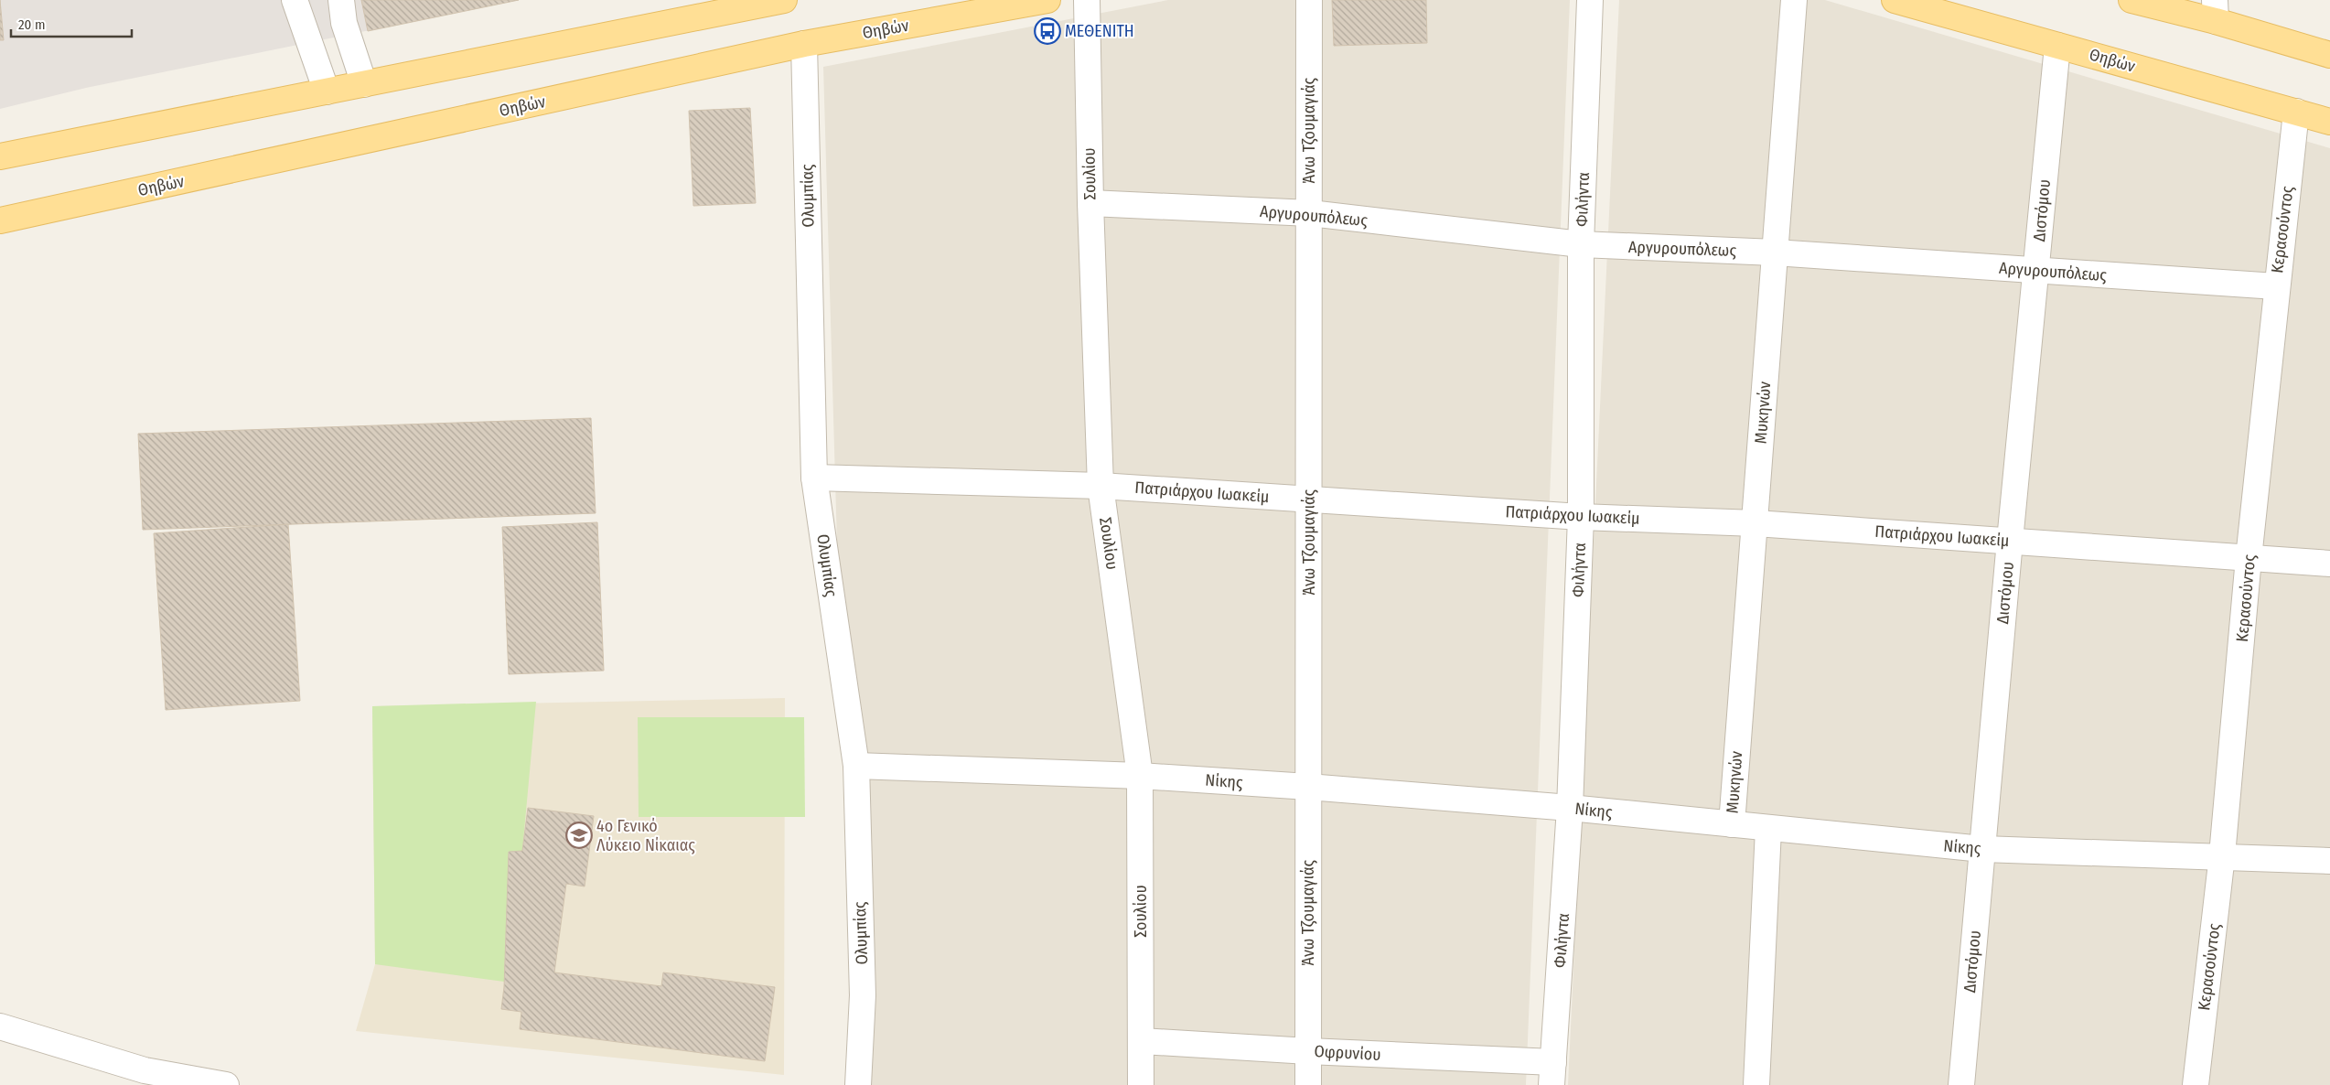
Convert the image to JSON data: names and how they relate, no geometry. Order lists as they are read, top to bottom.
{
  "streets": {
    "main road": ["Θηβών"],
    "street": [
      "Άνω Τζουμαγιάς",
      "Σουλίου",
      "Ολυμπίας",
      "Φιλήντα",
      "Διστόμου",
      "Αργυρουπόλεως",
      "Κερασούντος",
      "Μυκηνών",
      "Πατριάρχου Ιωακείμ",
      "Νίκης",
      "Οφρυνίου"
    ]
  },
  "crossings": [
    ["Θηβών", "Ολυμπίας"],
    ["Θηβών", "Διστόμου"],
    ["Θηβών", "Κερασούντος"],
    ["Άνω Τζουμαγιάς", "Αργυρουπόλεως"],
    ["Άνω Τζουμαγιάς", "Πατριάρχου Ιωακείμ"],
    ["Άνω Τζουμαγιάς", "Νίκης"],
    ["Άνω Τζουμαγιάς", "Οφρυνίου"],
    ["Σουλίου", "Αργυρουπόλεως"],
    ["Σουλίου", "Πατριάρχου Ιωακείμ"],
    ["Σουλίου", "Νίκης"],
    ["Σουλίου", "Οφρυνίου"],
    ["Ολυμπίας", "Πατριάρχου Ιωακείμ"],
    ["Ολυμπίας", "Νίκης"],
    ["Φιλήντα", "Αργυρουπόλεως"],
    ["Φιλήντα", "Πατριάρχου Ιωακείμ"],
    ["Φιλήντα", "Νίκης"],
    ["Φιλήντα", "Οφρυνίου"],
    ["Διστόμου", "Αργυρουπόλεως"],
    ["Διστόμου", "Πατριάρχου Ιωακείμ"],
    ["Διστόμου", "Νίκης"],
    ["Αργυρουπόλεως", "Κερασούντος"],
    ["Αργυρουπόλεως", "Μυκηνών"],
    ["Κερασούντος", "Πατριάρχου Ιωακείμ"],
    ["Κερασούντος", "Νίκης"],
    ["Μυκηνών", "Πατριάρχου Ιωακείμ"],
    ["Μυκηνών", "Νίκης"]
  ],
  "places": {
    "bus stop": ["ΜΕΘΕΝΙΤΗ"],
    "school or university": ["4ο Γενικό Λύκειο Νίκαιας"]
  },
  "scale_bar": "20 m"
}
